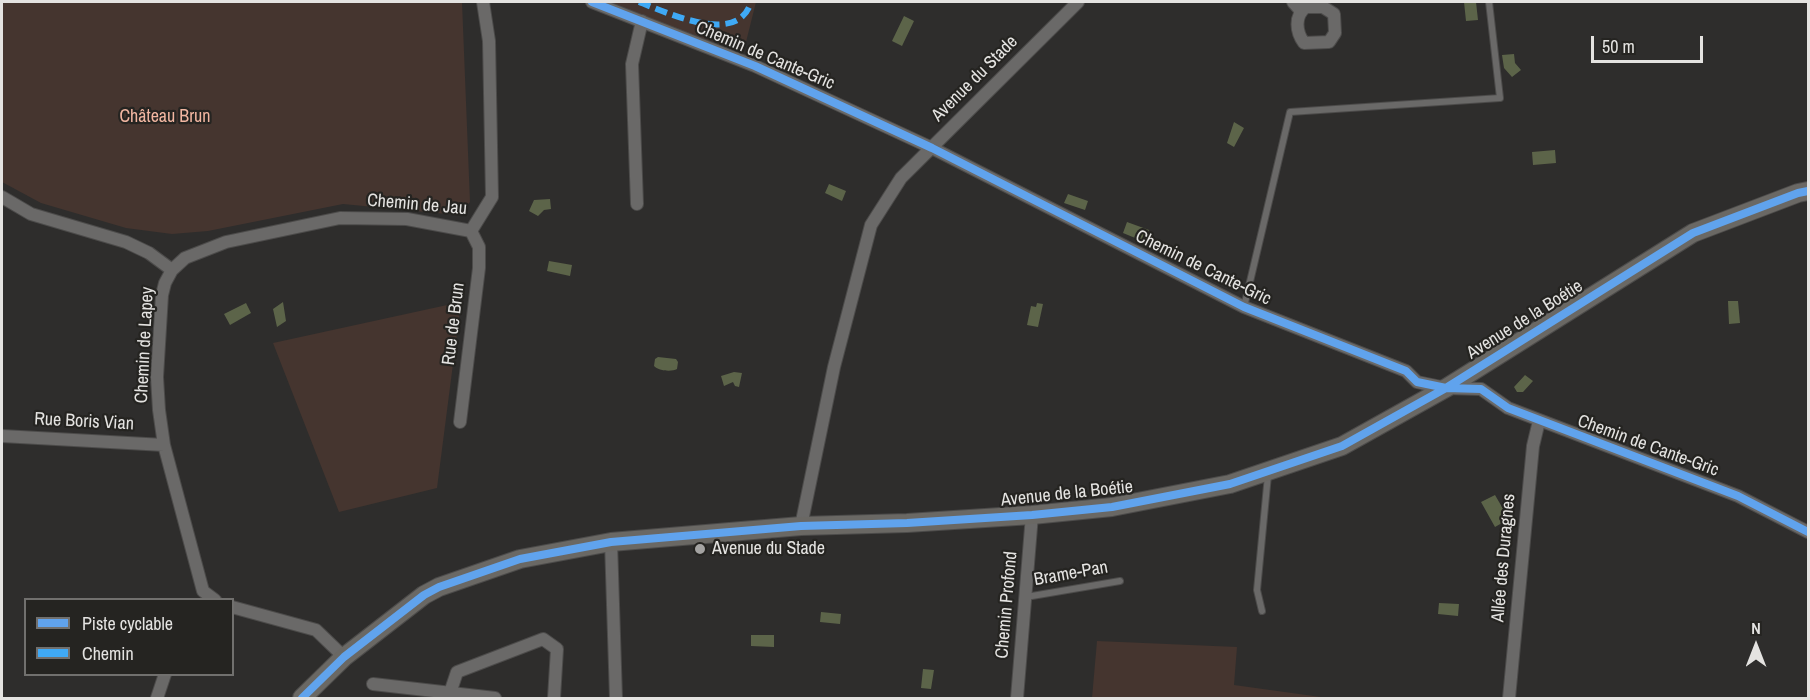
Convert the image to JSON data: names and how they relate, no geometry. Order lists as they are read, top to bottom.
{
  "streets": {
    "main road": ["Avenue de la Boétie"],
    "street": [
      "Chemin de Cante-Gric",
      "Avenue du Stade",
      "Chemin de Jau",
      "Rue de Brun",
      "Chemin de Lapey",
      "Rue Boris Vian",
      "Allée des Duragnes",
      "Chemin Profond"
    ],
    "lane": ["Brame-Pan"]
  },
  "crossings": [
    ["Chemin de Cante-Gric", "Avenue du Stade"],
    ["Chemin de Cante-Gric", "Avenue de la Boétie"],
    ["Chemin de Cante-Gric", "Allée des Duragnes"],
    ["Avenue du Stade", "Avenue de la Boétie"],
    ["Chemin de Jau", "Rue de Brun"],
    ["Chemin de Jau", "Chemin de Lapey"],
    ["Avenue de la Boétie", "Chemin Profond"],
    ["Chemin de Lapey", "Rue Boris Vian"],
    ["Brame-Pan", "Chemin Profond"]
  ],
  "parks": ["Château Brun"],
  "places": ["Avenue du Stade"],
  "legend": ["Piste cyclable", "Chemin"],
  "scale_bar": "50 m",
  "north": "top"
}
